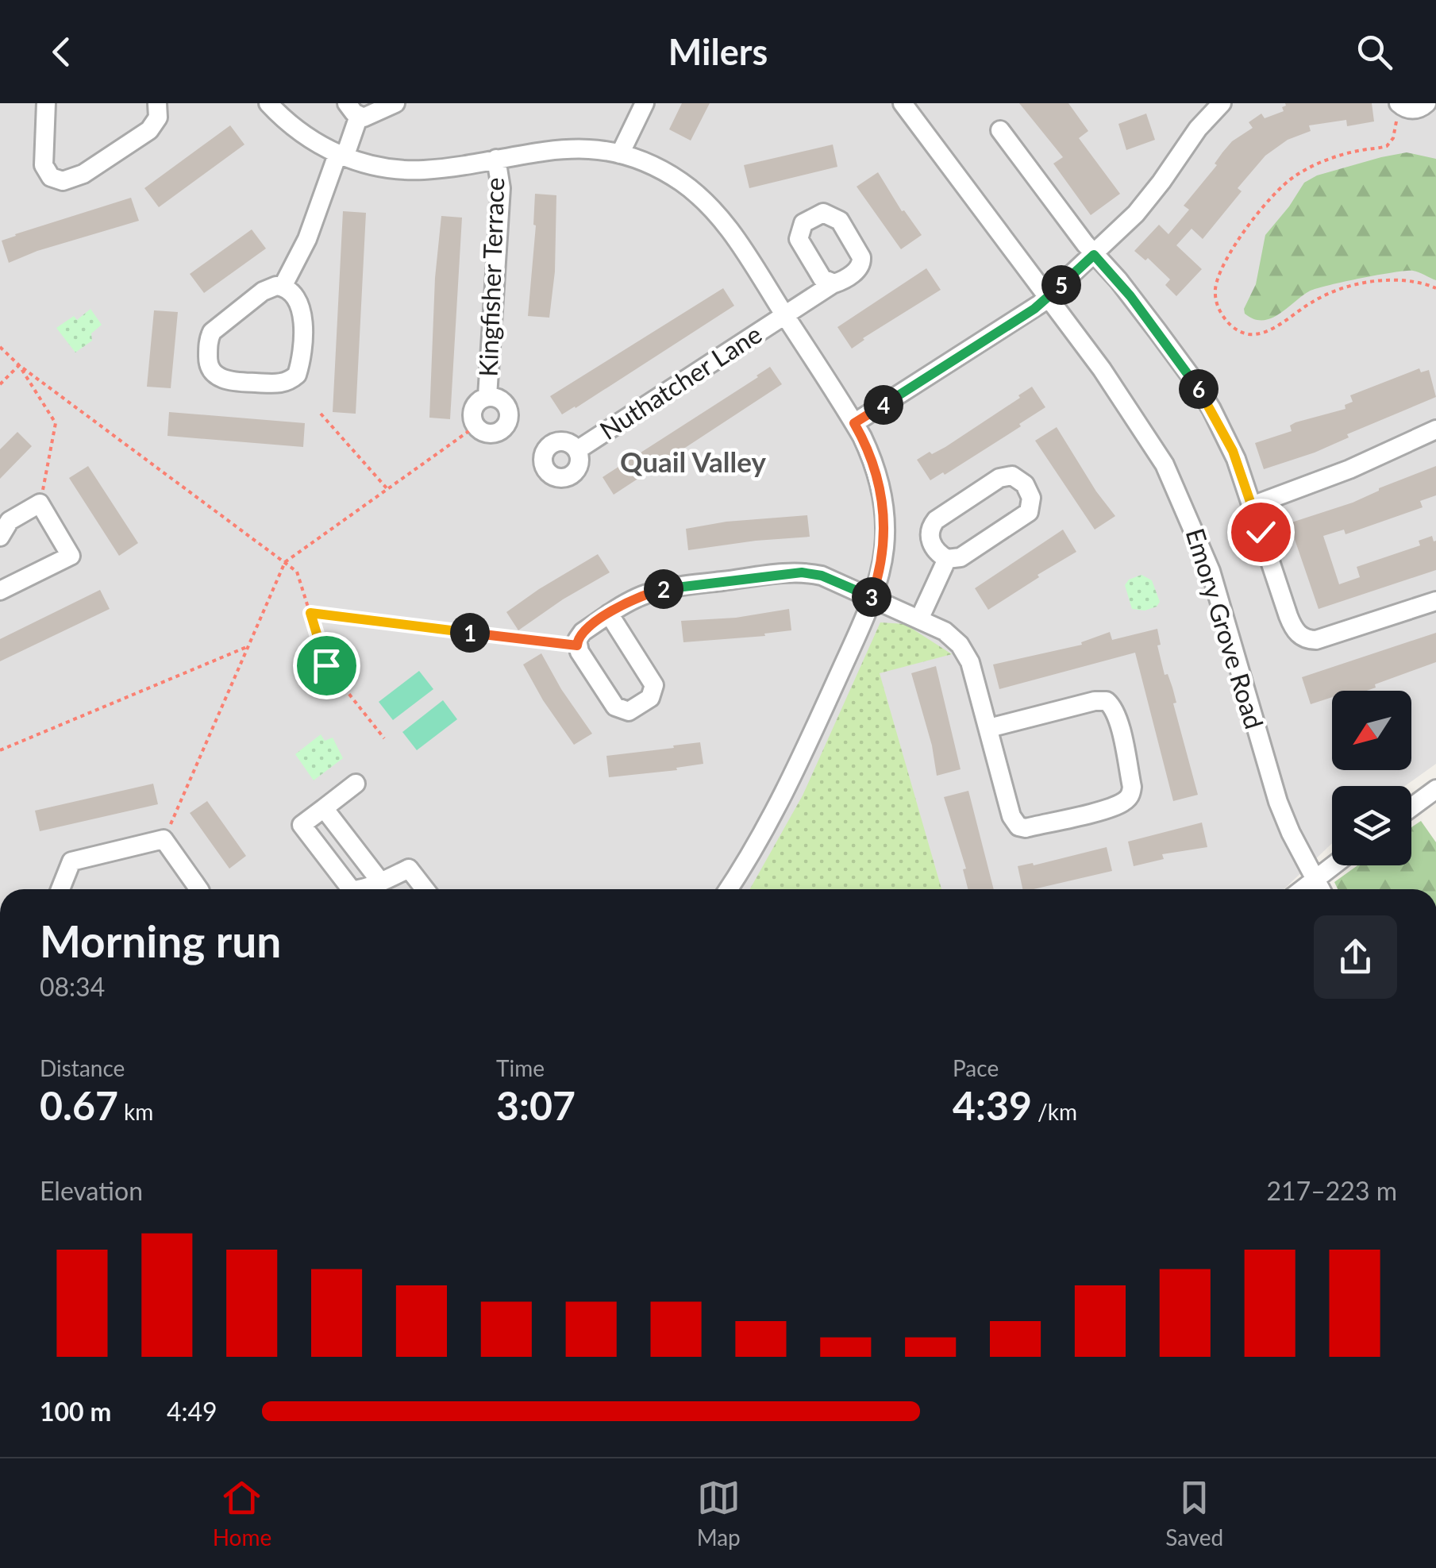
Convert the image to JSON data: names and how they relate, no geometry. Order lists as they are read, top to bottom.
{
  "streets": {
    "street": ["Kingfisher Terrace", "Nuthatcher Lane", "Emory Grove Road"]
  },
  "districts": ["Quail Valley"],
  "north": "bottom left",
  "page": {
    "header": "Milers",
    "pins": [
      "5",
      "6",
      "4",
      "2",
      "3",
      "1"
    ],
    "heading": ["Morning run", "08:34"],
    "stats": [
      ["Distance", "0.67 km"],
      ["Time", "3:07"],
      ["Pace", "4:39 /km"]
    ],
    "chart": ["Elevation", "217–223 m"],
    "list": [
      {
        "name": "100 m",
        "note": "4:49"
      }
    ],
    "tabs": ["Home", "Map", "Saved"]
  }
}
